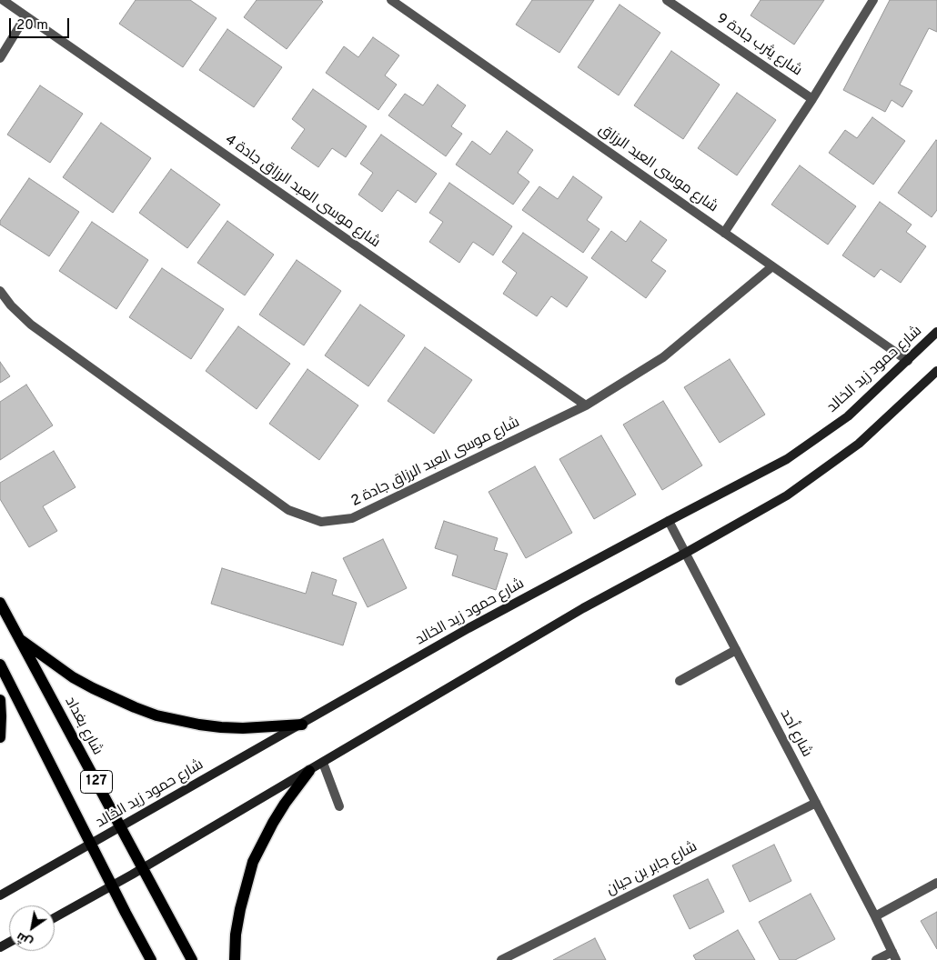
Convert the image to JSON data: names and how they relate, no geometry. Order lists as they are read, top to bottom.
{
  "streets": {
    "main road": ["شارع حمود زيد الخالد", "شارع بغداد", "127"],
    "street": [
      "شارع يثرب جادة 9",
      "شارع موسى العبد الرزاق",
      "شارع موسى العبد الرزاق جادة 4",
      "شارع موسى العبد الرزاق جادة 2",
      "شارع أحد",
      "شارع جابر بن حيان"
    ]
  },
  "crossings": [
    ["شارع موسى العبد الرزاق", "شارع حمود زيد الخالد"],
    ["شارع موسى العبد الرزاق", "شارع موسى العبد الرزاق جادة 2"],
    ["شارع موسى العبد الرزاق جادة 4", "شارع موسى العبد الرزاق جادة 2"],
    ["شارع حمود زيد الخالد", "شارع بغداد"],
    ["شارع حمود زيد الخالد", "شارع أحد"],
    ["شارع حمود زيد الخالد", "127"],
    ["شارع أحد", "شارع جابر بن حيان"]
  ],
  "scale_bar": "20 m",
  "north": "bottom left"
}
